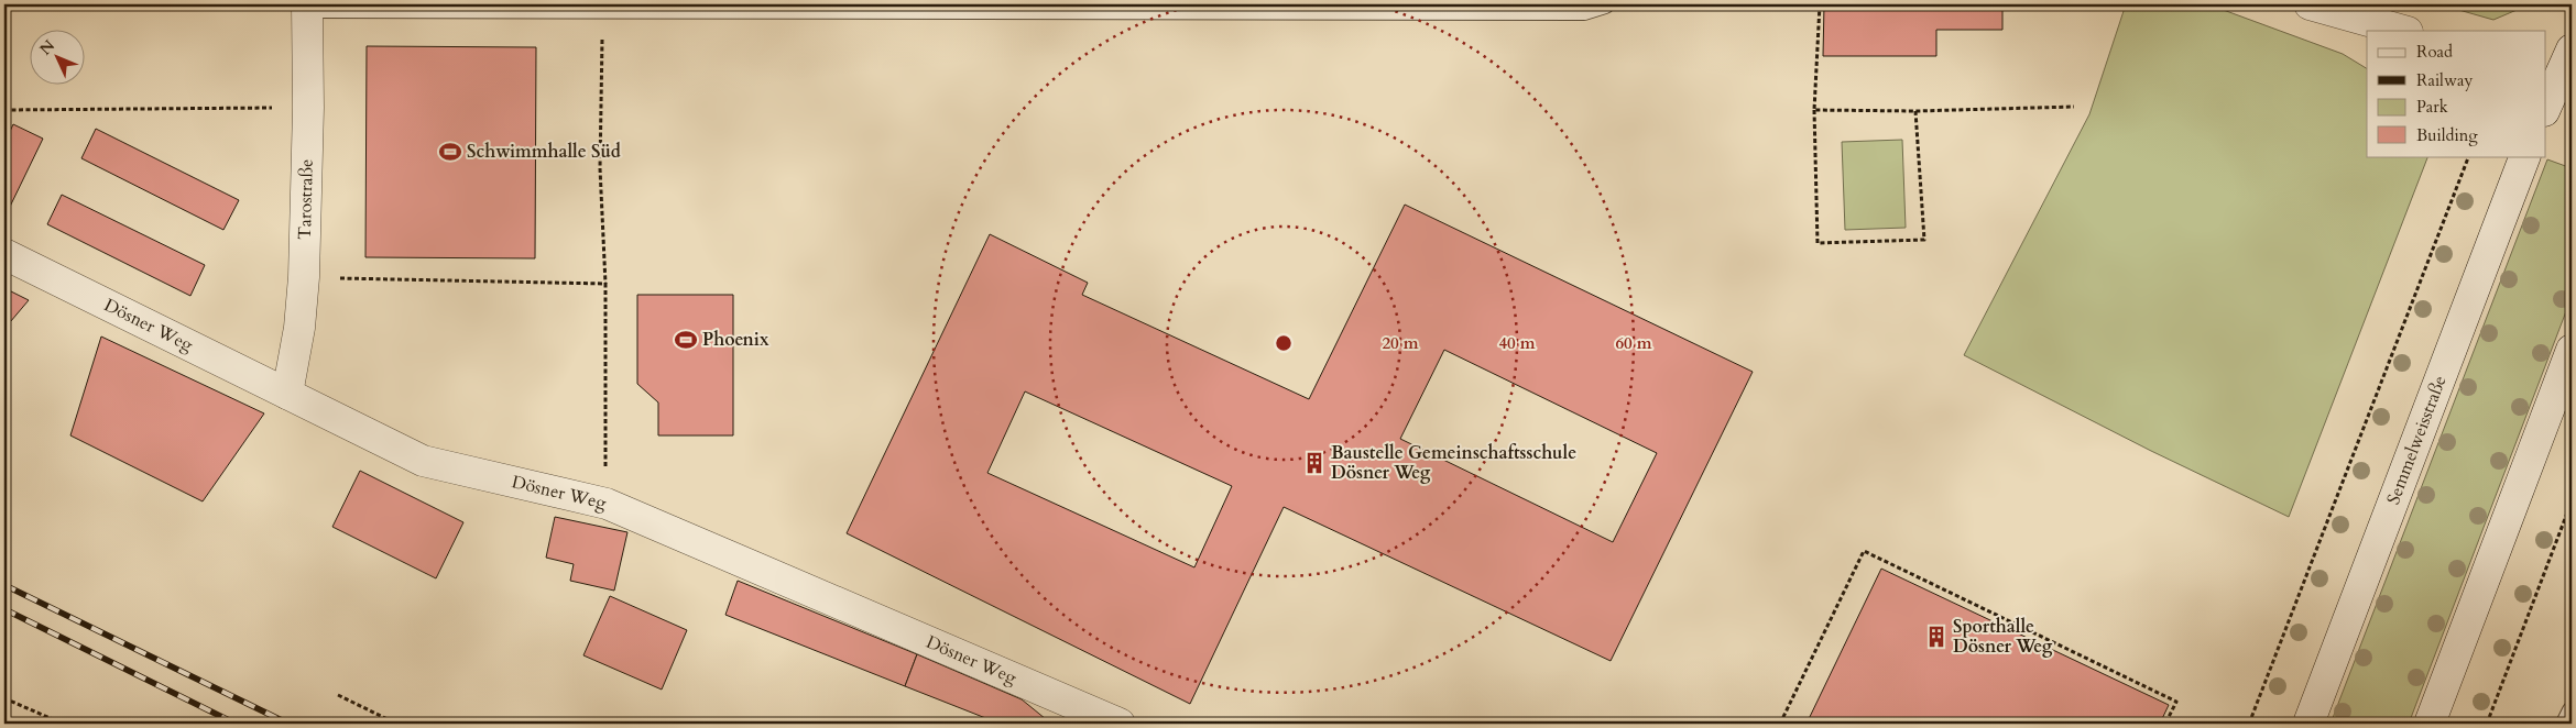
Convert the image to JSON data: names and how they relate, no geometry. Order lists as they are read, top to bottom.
{
  "streets": {
    "street": ["Tarostraße", "Dösner Weg", "Semmelweisstraße"]
  },
  "crossings": [
    ["Tarostraße", "Dösner Weg"]
  ],
  "places": {
    "sports": ["Schwimmhalle Süd", "Phoenix"],
    "building": ["Baustelle Gemeinschaftsschule Dösner Weg", "Sporthalle Dösner Weg"]
  },
  "legend": [
    "Road",
    "Railway",
    "Park",
    "Building"
  ],
  "north": "top left",
  "rings": ["20 m", "40 m", "60 m"]
}
